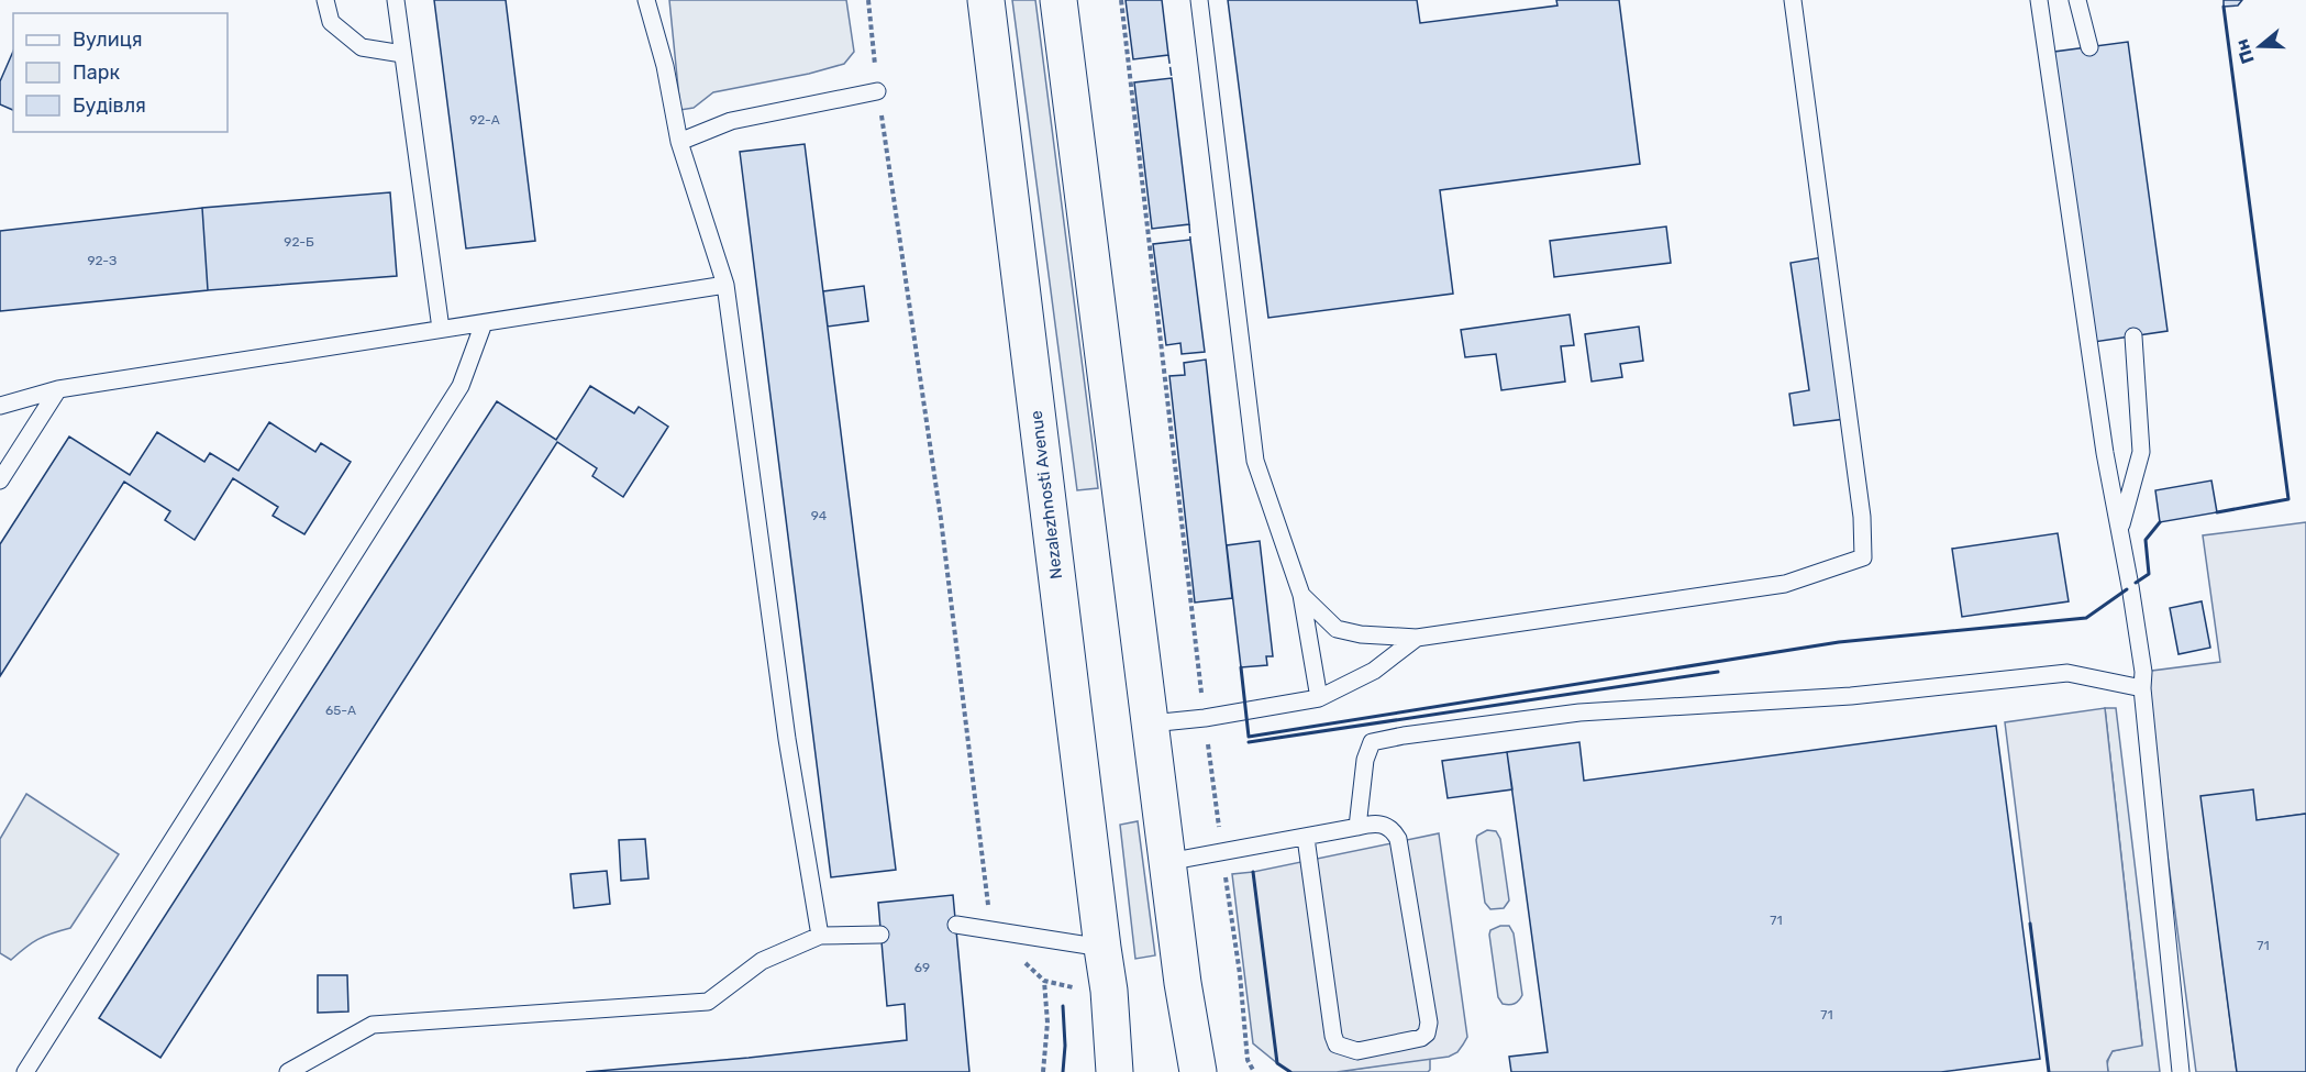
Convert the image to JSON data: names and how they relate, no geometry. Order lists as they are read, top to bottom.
{
  "streets": {
    "main road": ["Nezalezhnosti Avenue"]
  },
  "house_numbers": [
    "92-А",
    "92-Б",
    "92-З",
    "94",
    "65-А",
    "71",
    "71",
    "69",
    "71"
  ],
  "legend": ["Вулиця", "Парк", "Будівля"],
  "north": "left"
}
